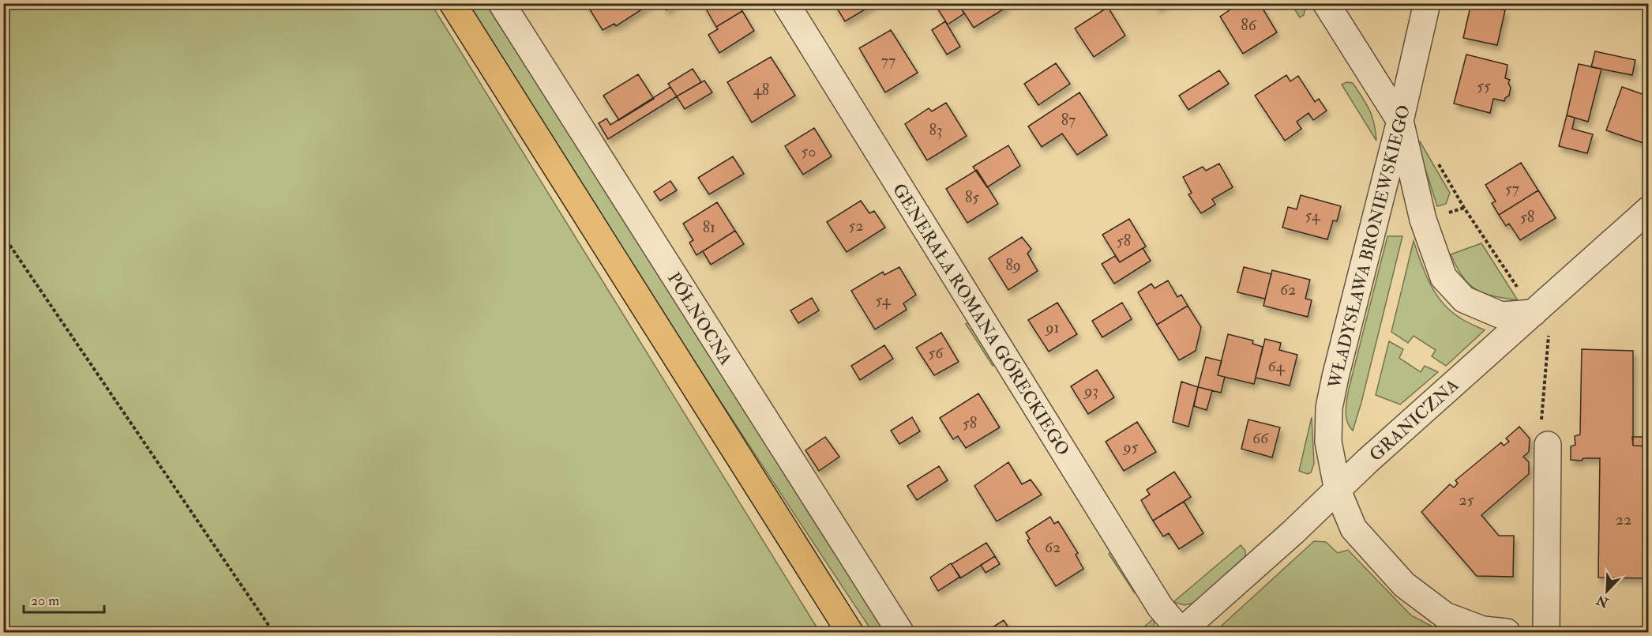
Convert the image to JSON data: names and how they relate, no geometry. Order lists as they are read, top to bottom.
{
  "streets": {
    "street": [
      "WŁADYSŁAWA BRONIEWSKIEGO",
      "PÓŁNOCNA",
      "GENERAŁA ROMANA GÓRECKIEGO",
      "GRANICZNA"
    ]
  },
  "crossings": [
    ["WŁADYSŁAWA BRONIEWSKIEGO", "GRANICZNA"],
    ["GENERAŁA ROMANA GÓRECKIEGO", "GRANICZNA"]
  ],
  "house_numbers": [
    "86",
    "77",
    "55",
    "48",
    "87",
    "83",
    "50",
    "57",
    "85",
    "54",
    "58",
    "52",
    "81",
    "58",
    "89",
    "62",
    "54",
    "91",
    "56",
    "64",
    "93",
    "58",
    "66",
    "95",
    "25",
    "22",
    "62"
  ],
  "scale_bar": "20 m",
  "north": "bottom left"
}
